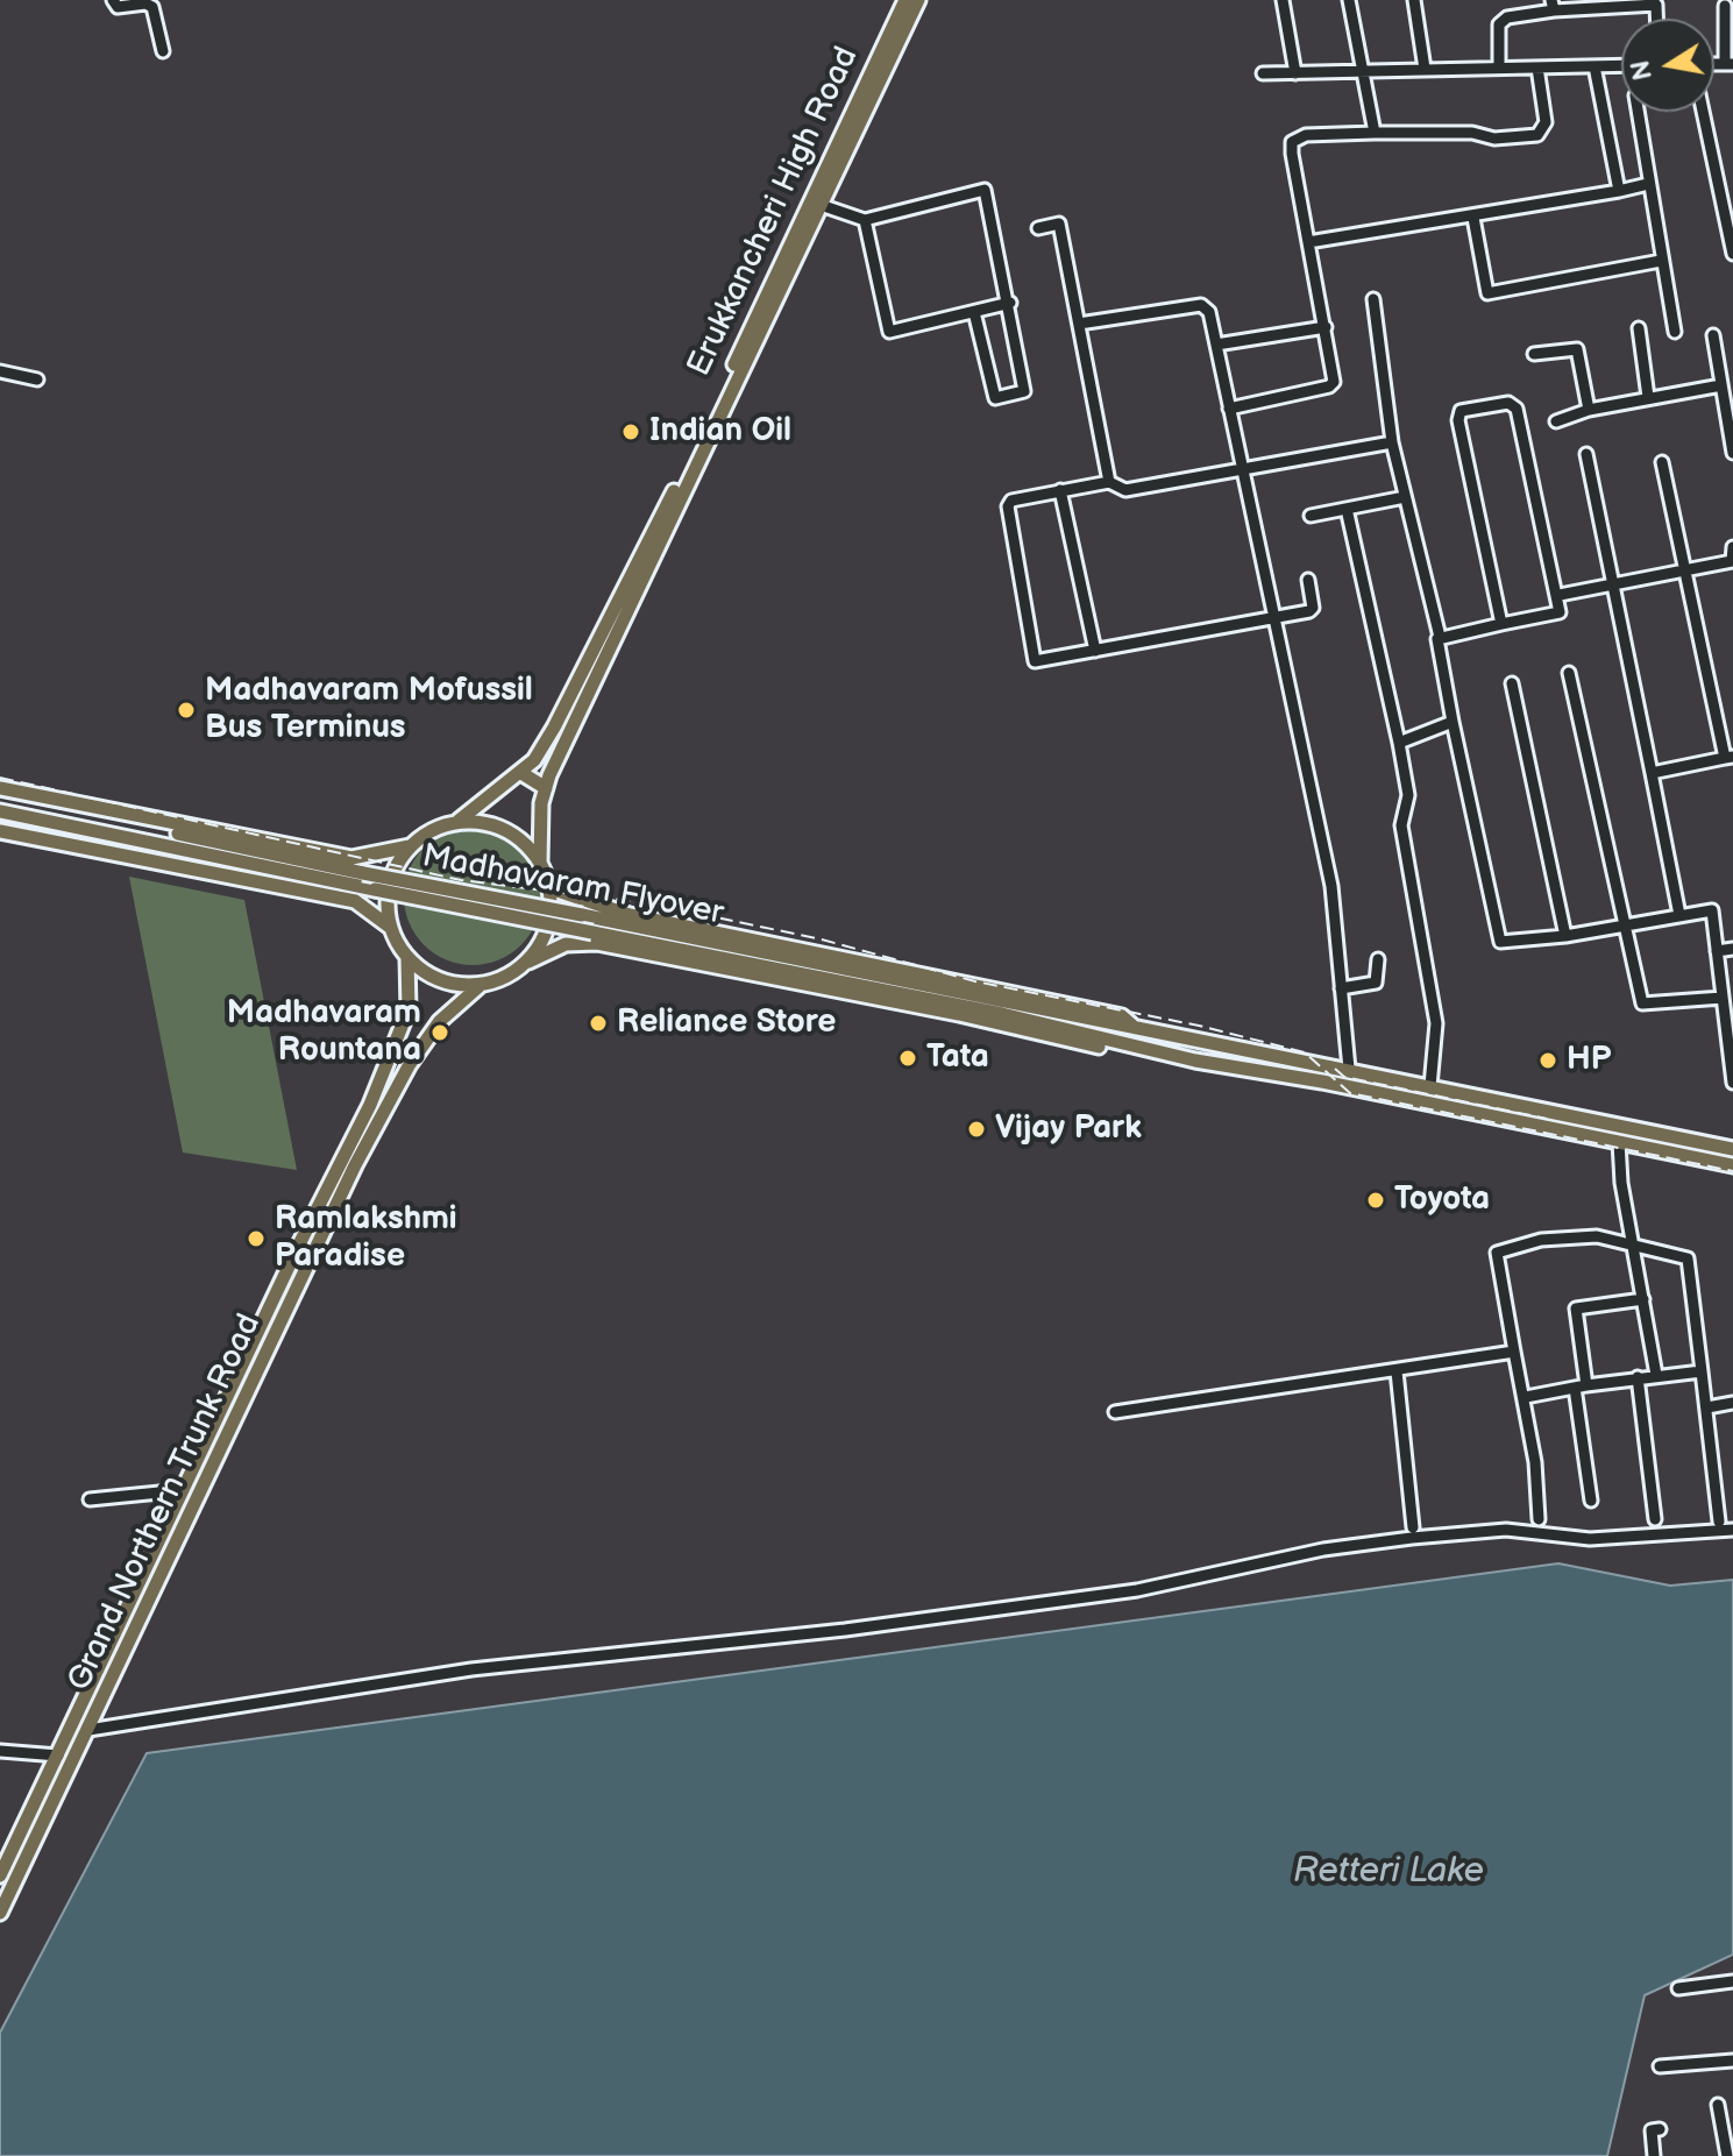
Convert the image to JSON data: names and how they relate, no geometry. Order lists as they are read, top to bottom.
{
  "streets": {
    "main road": ["Erukkancheri High Road", "Madhavaram Flyover", "Grand Northern Trunk Road"]
  },
  "crossings": [
    ["Erukkancheri High Road", "Grand Northern Trunk Road"]
  ],
  "water": ["Retteri Lake"],
  "places": [
    "Indian Oil",
    "Madhavaram Mofussil Bus Terminus",
    "Reliance Store",
    "Madhavaram Rountana",
    "Tata",
    "HP",
    "Vijay Park",
    "Toyota",
    "Ramlakshmi Paradise"
  ],
  "north": "left"
}
